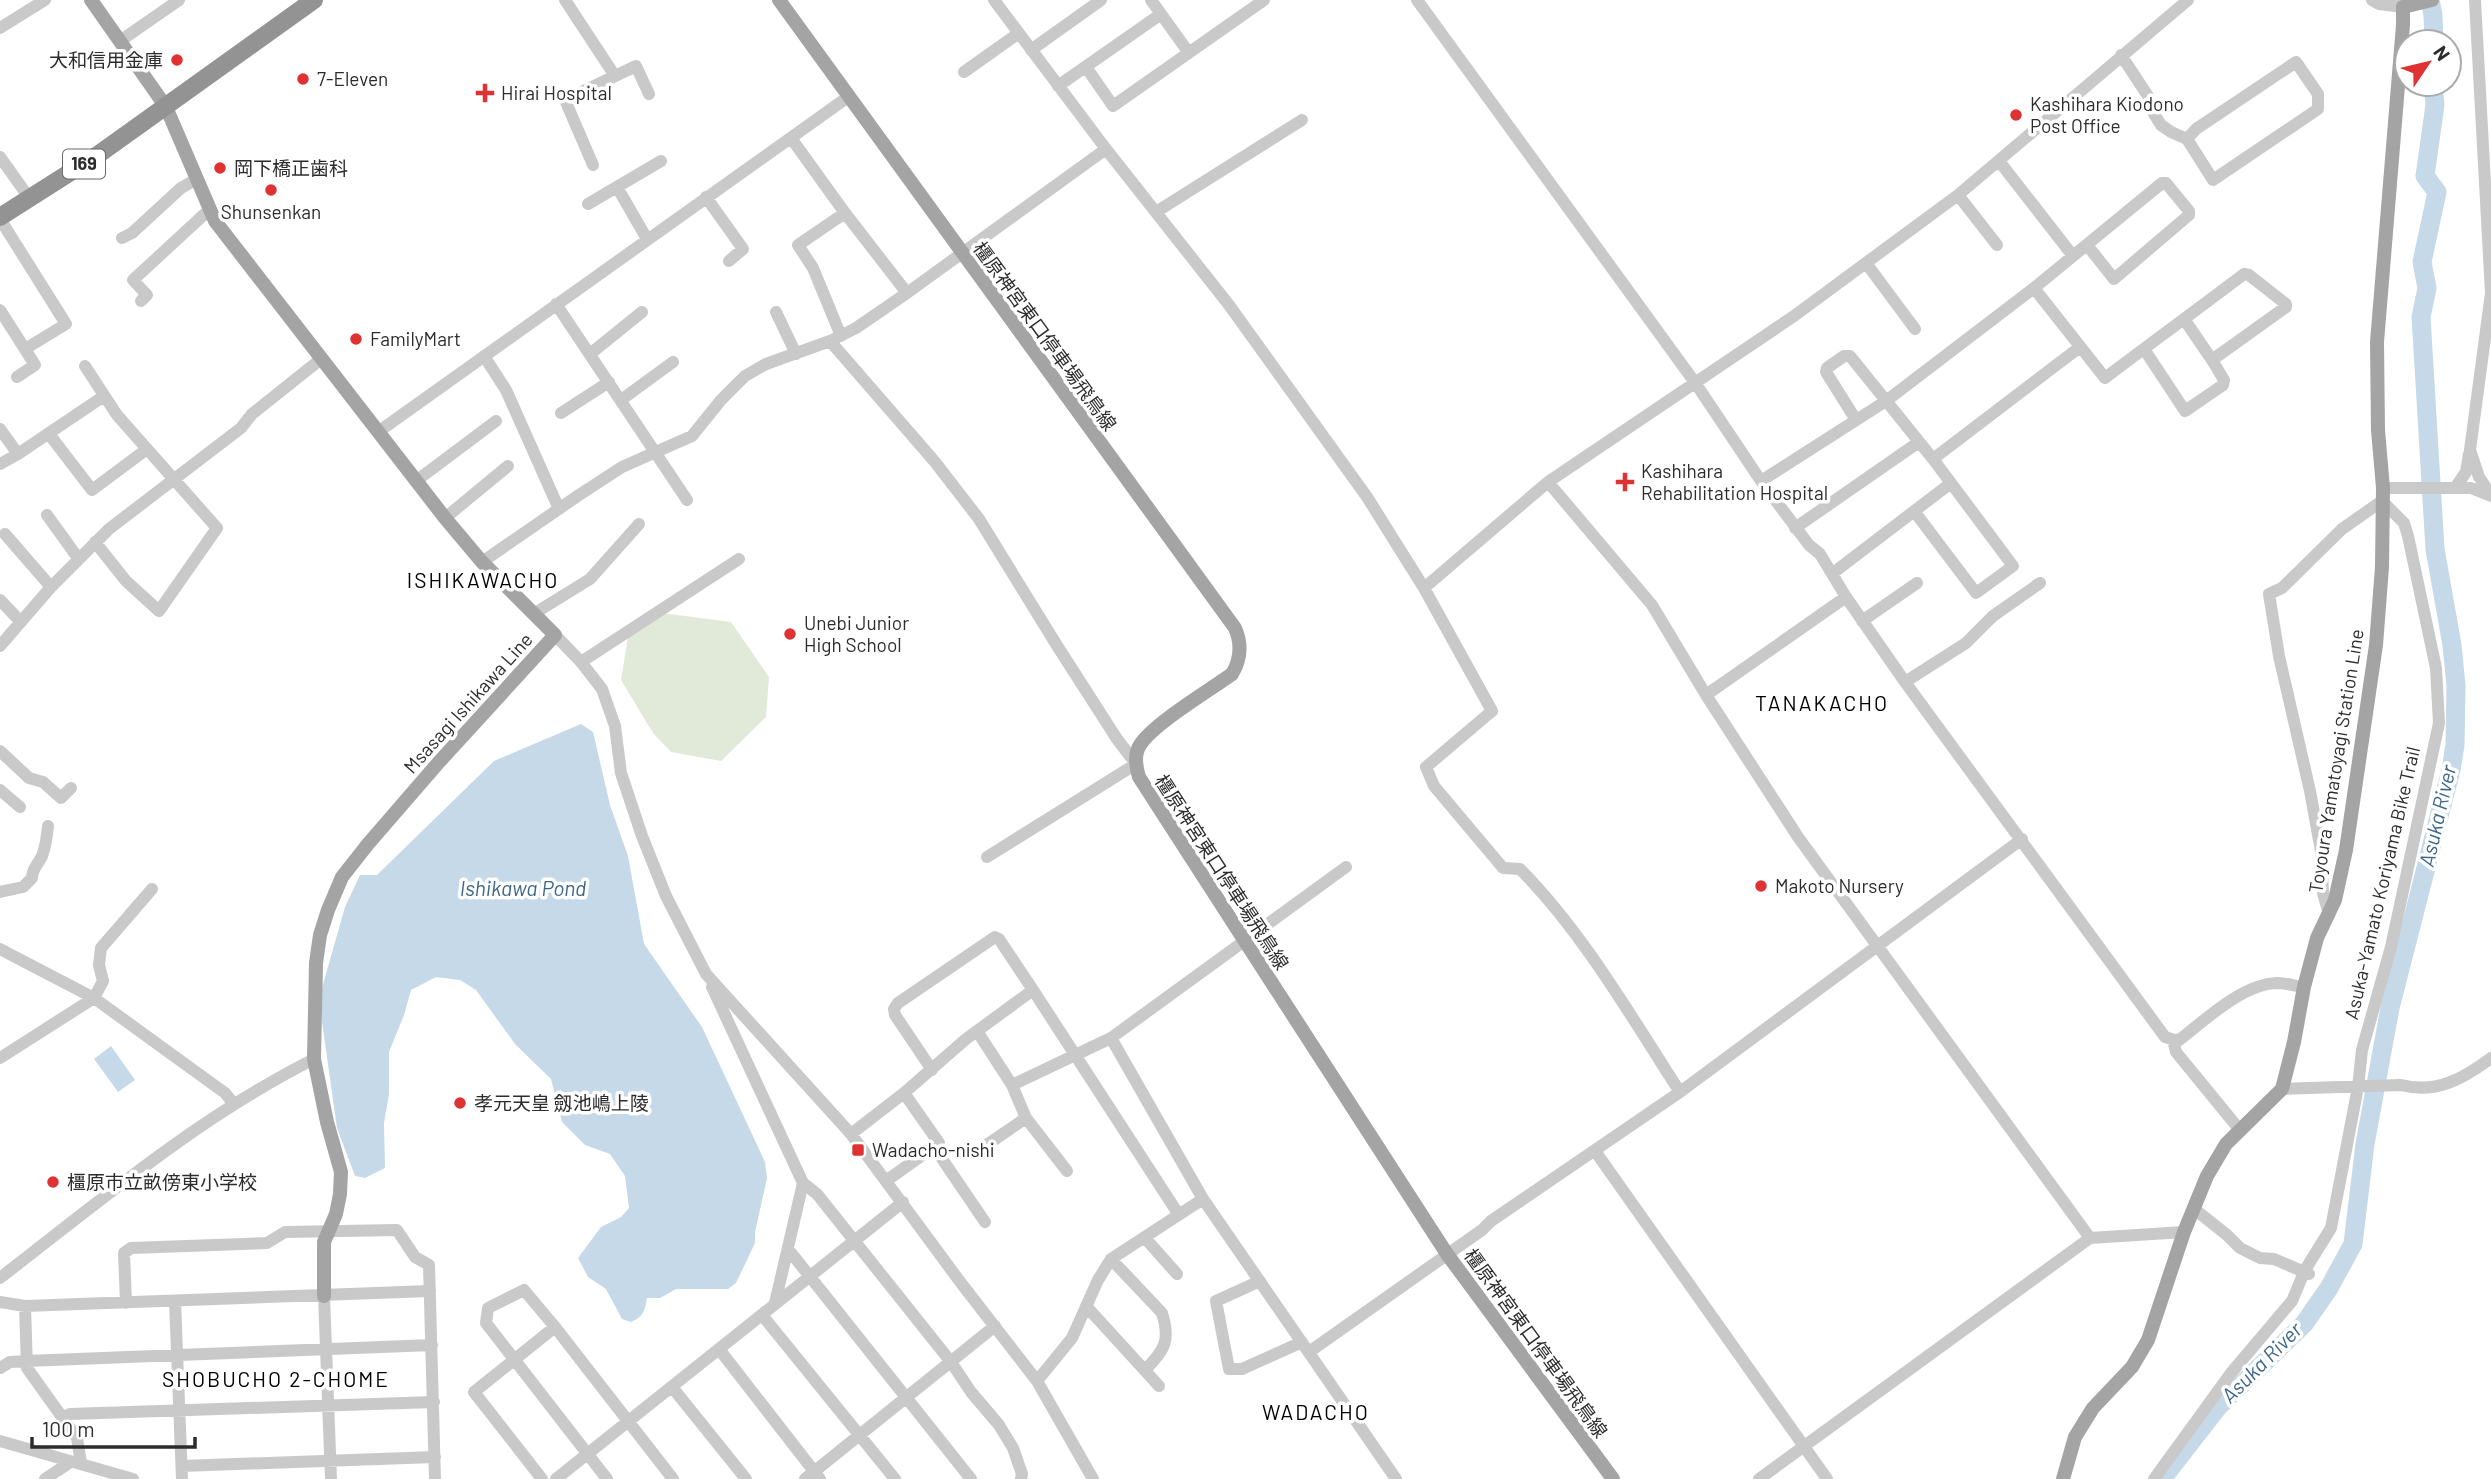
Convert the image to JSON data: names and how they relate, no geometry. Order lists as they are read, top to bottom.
{
  "streets": {
    "highway": ["169"],
    "main road": ["橿原神宮東口停車場飛鳥線", "Msasagi Ishikawa Line", "Toyoura Yamatoyagi Station Line"],
    "street": ["Asuka-Yamato Koriyama Bike Trail"]
  },
  "crossings": [
    ["169", "Msasagi Ishikawa Line"],
    ["Toyoura Yamatoyagi Station Line", "Asuka-Yamato Koriyama Bike Trail"]
  ],
  "districts": [
    "ISHIKAWACHO",
    "TANAKACHO",
    "SHOBUCHO 2-CHOME",
    "WADACHO"
  ],
  "water": ["Asuka River", "Ishikawa Pond"],
  "places": {
    "other": [
      "大和信用金庫",
      "7-Eleven",
      "Kashihara Kiodono Post Office",
      "岡下橋正歯科",
      "Shunsenkan",
      "FamilyMart",
      "Unebi Junior High School",
      "Makoto Nursery",
      "孝元天皇 劔池嶋上陵",
      "橿原市立畝傍東小学校"
    ],
    "health": ["Hirai Hospital", "Kashihara Rehabilitation Hospital"],
    "transit": ["Wadacho-nishi"]
  },
  "scale_bar": "100 m",
  "north": "top right"
}
